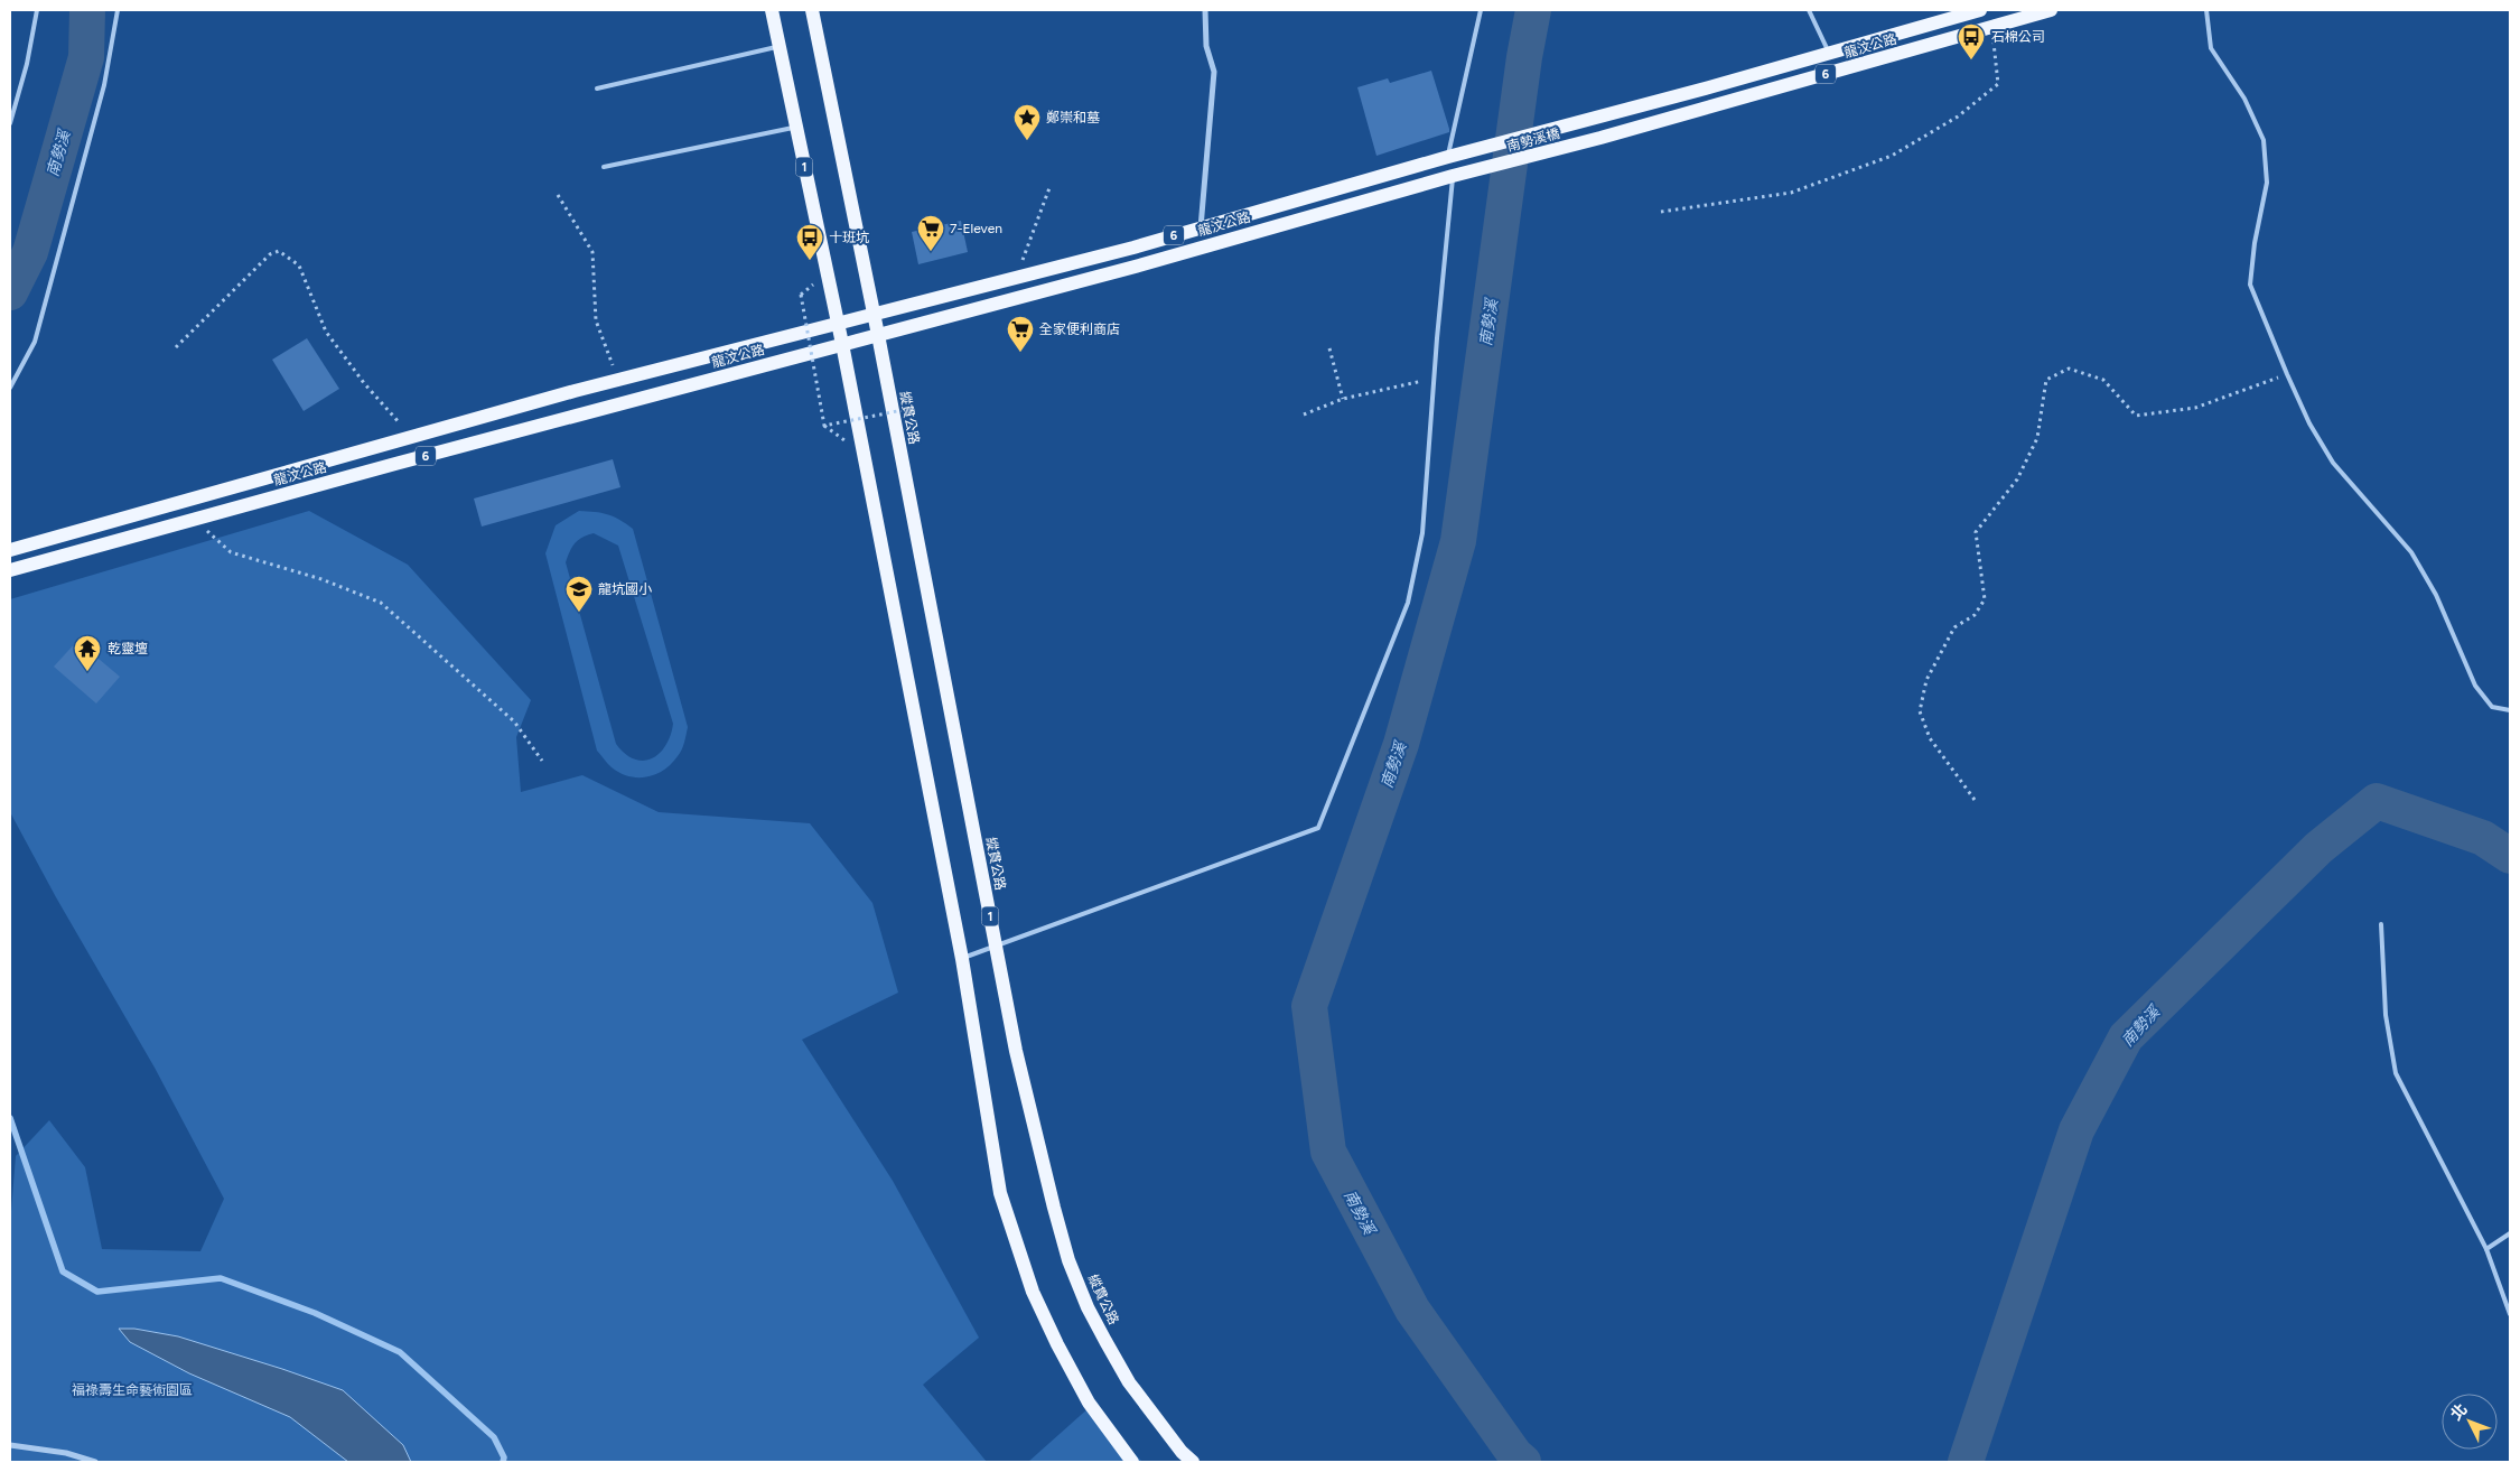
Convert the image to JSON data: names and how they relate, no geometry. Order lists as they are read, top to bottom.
{
  "streets": {
    "main road": [
      "龍汶公路",
      "6",
      "南勢溪橋",
      "1",
      "縱貫公路"
    ]
  },
  "crossings": [
    ["龍汶公路", "南勢溪橋"],
    ["龍汶公路", "1"],
    ["龍汶公路", "縱貫公路"],
    ["1", "縱貫公路"]
  ],
  "water": ["南勢溪"],
  "parks": ["福祿壽生命藝術園區"],
  "places": {
    "bus stop": ["石棉公司", "十班坑"],
    "place": ["鄭崇和墓"],
    "supermarket": ["7-Eleven", "全家便利商店"],
    "school or university": ["龍坑國小"],
    "temple": ["乾靈壇"]
  },
  "north": "top left"
}
